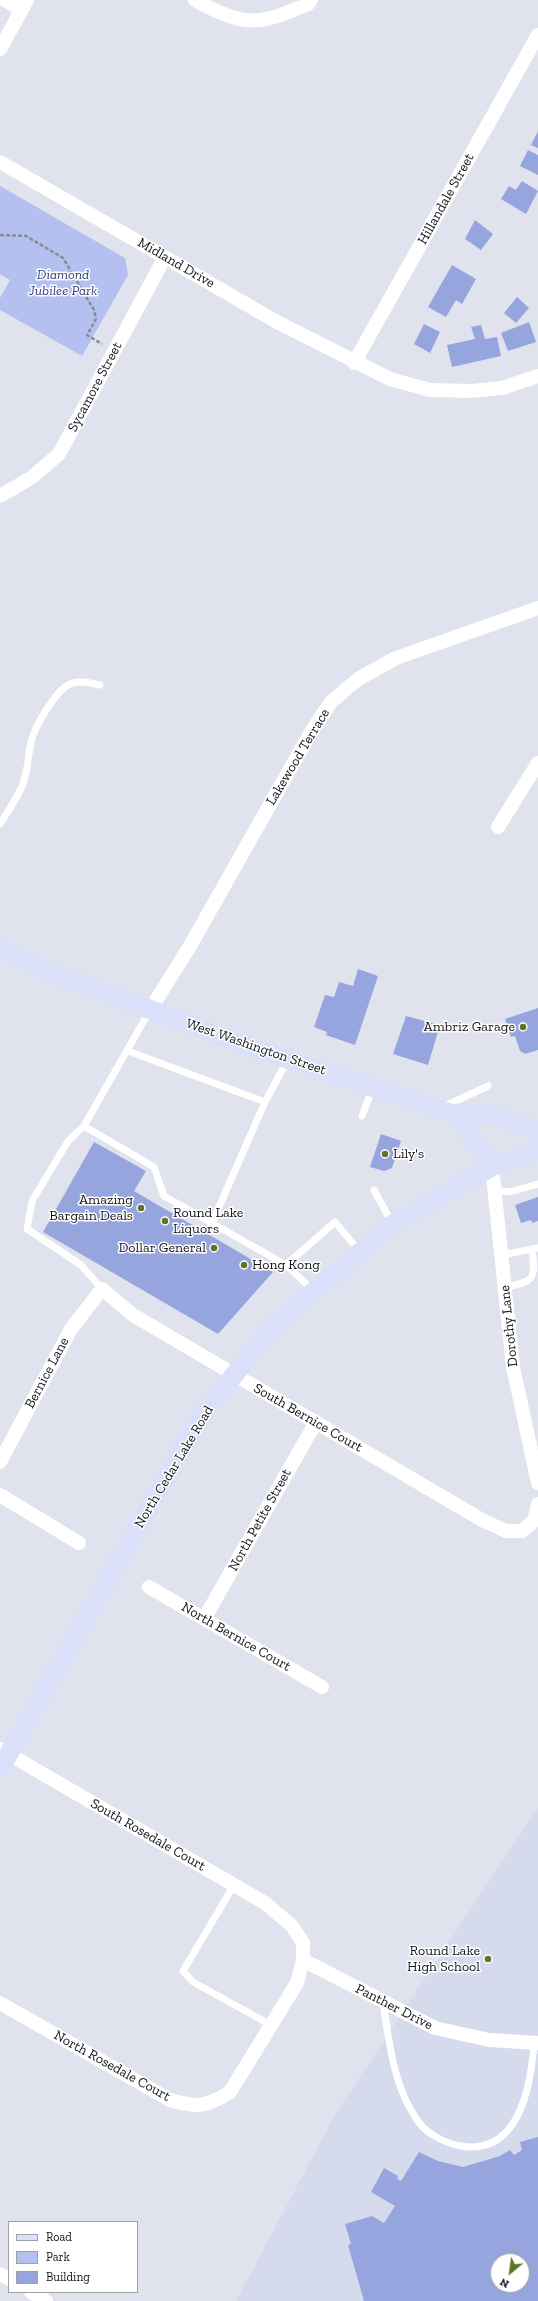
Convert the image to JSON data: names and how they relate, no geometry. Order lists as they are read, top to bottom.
{
  "streets": {
    "main road": ["West Washington Street", "North Cedar Lake Road"],
    "street": [
      "Hillandale Street",
      "Midland Drive",
      "Sycamore Street",
      "Lakewood Terrace",
      "Dorothy Lane",
      "Bernice Lane",
      "South Bernice Court",
      "North Petite Street",
      "North Bernice Court",
      "South Rosedale Court",
      "Panther Drive",
      "North Rosedale Court"
    ]
  },
  "crossings": [
    ["Hillandale Street", "Midland Drive"],
    ["Midland Drive", "Sycamore Street"],
    ["Lakewood Terrace", "West Washington Street"],
    ["West Washington Street", "Dorothy Lane"],
    ["West Washington Street", "North Cedar Lake Road"],
    ["Dorothy Lane", "North Cedar Lake Road"],
    ["Bernice Lane", "South Bernice Court"],
    ["South Bernice Court", "North Cedar Lake Road"],
    ["South Bernice Court", "North Petite Street"],
    ["North Cedar Lake Road", "South Rosedale Court"],
    ["North Petite Street", "North Bernice Court"],
    ["South Rosedale Court", "North Rosedale Court"],
    ["Panther Drive", "North Rosedale Court"]
  ],
  "parks": ["Diamond Jubilee Park"],
  "places": [
    "Ambriz Garage",
    "Lily's",
    "Amazing Bargain Deals",
    "Round Lake Liquors",
    "Dollar General",
    "Hong Kong",
    "Round Lake High School"
  ],
  "legend": ["Road", "Park", "Building"],
  "north": "bottom left"
}
